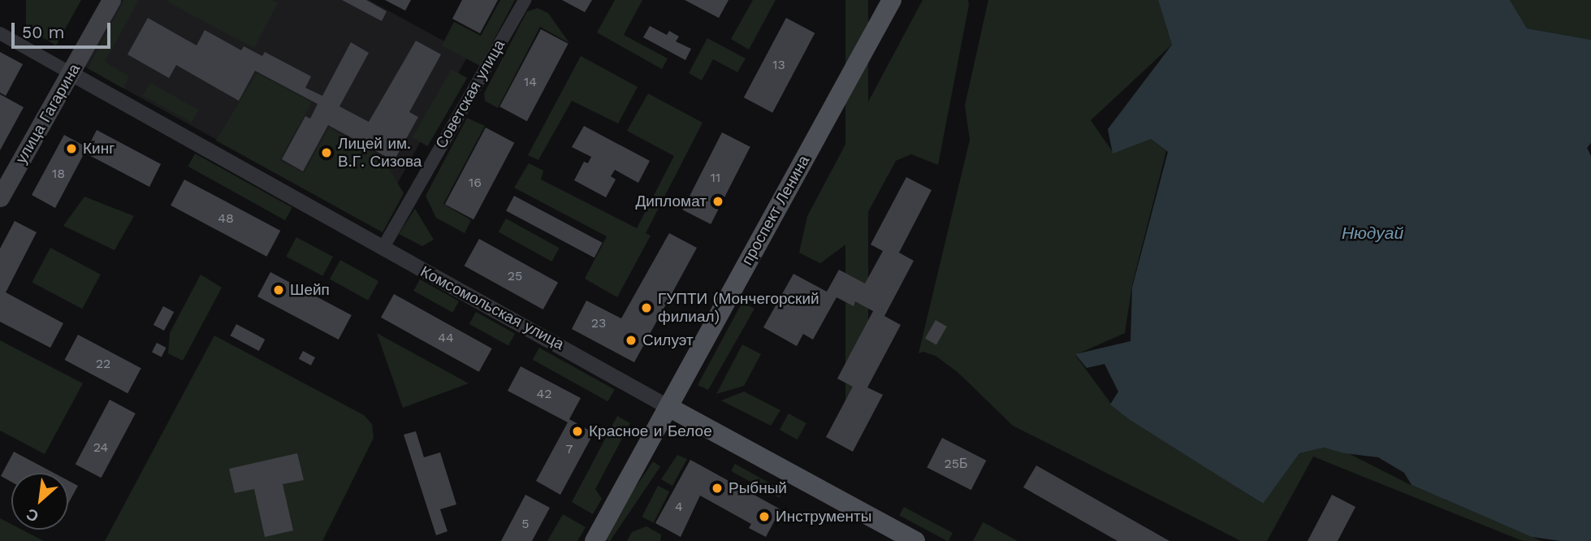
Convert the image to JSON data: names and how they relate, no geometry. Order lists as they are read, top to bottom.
{
  "streets": {
    "main road": ["улица Гагарина", "проспект Ленина", "Комсомольская улица"],
    "street": ["Советская улица"]
  },
  "crossings": [
    ["Советская улица", "Комсомольская улица"],
    ["улица Гагарина", "Комсомольская улица"],
    ["проспект Ленина", "Комсомольская улица"]
  ],
  "water": ["Нюдуай"],
  "places": [
    "Кинг",
    "Лицей им. В.Г. Сизова",
    "Дипломат",
    "Шейп",
    "ГУПТИ (Мончегорский филиал)",
    "Силуэт",
    "Красное и Белое",
    "Рыбный",
    "Инструменты"
  ],
  "house_numbers": [
    "13",
    "14",
    "18",
    "11",
    "16",
    "48",
    "25",
    "23",
    "44",
    "22",
    "42",
    "24",
    "7",
    "25Б",
    "4",
    "5"
  ],
  "scale_bar": "50 m",
  "north": "bottom left"
}
